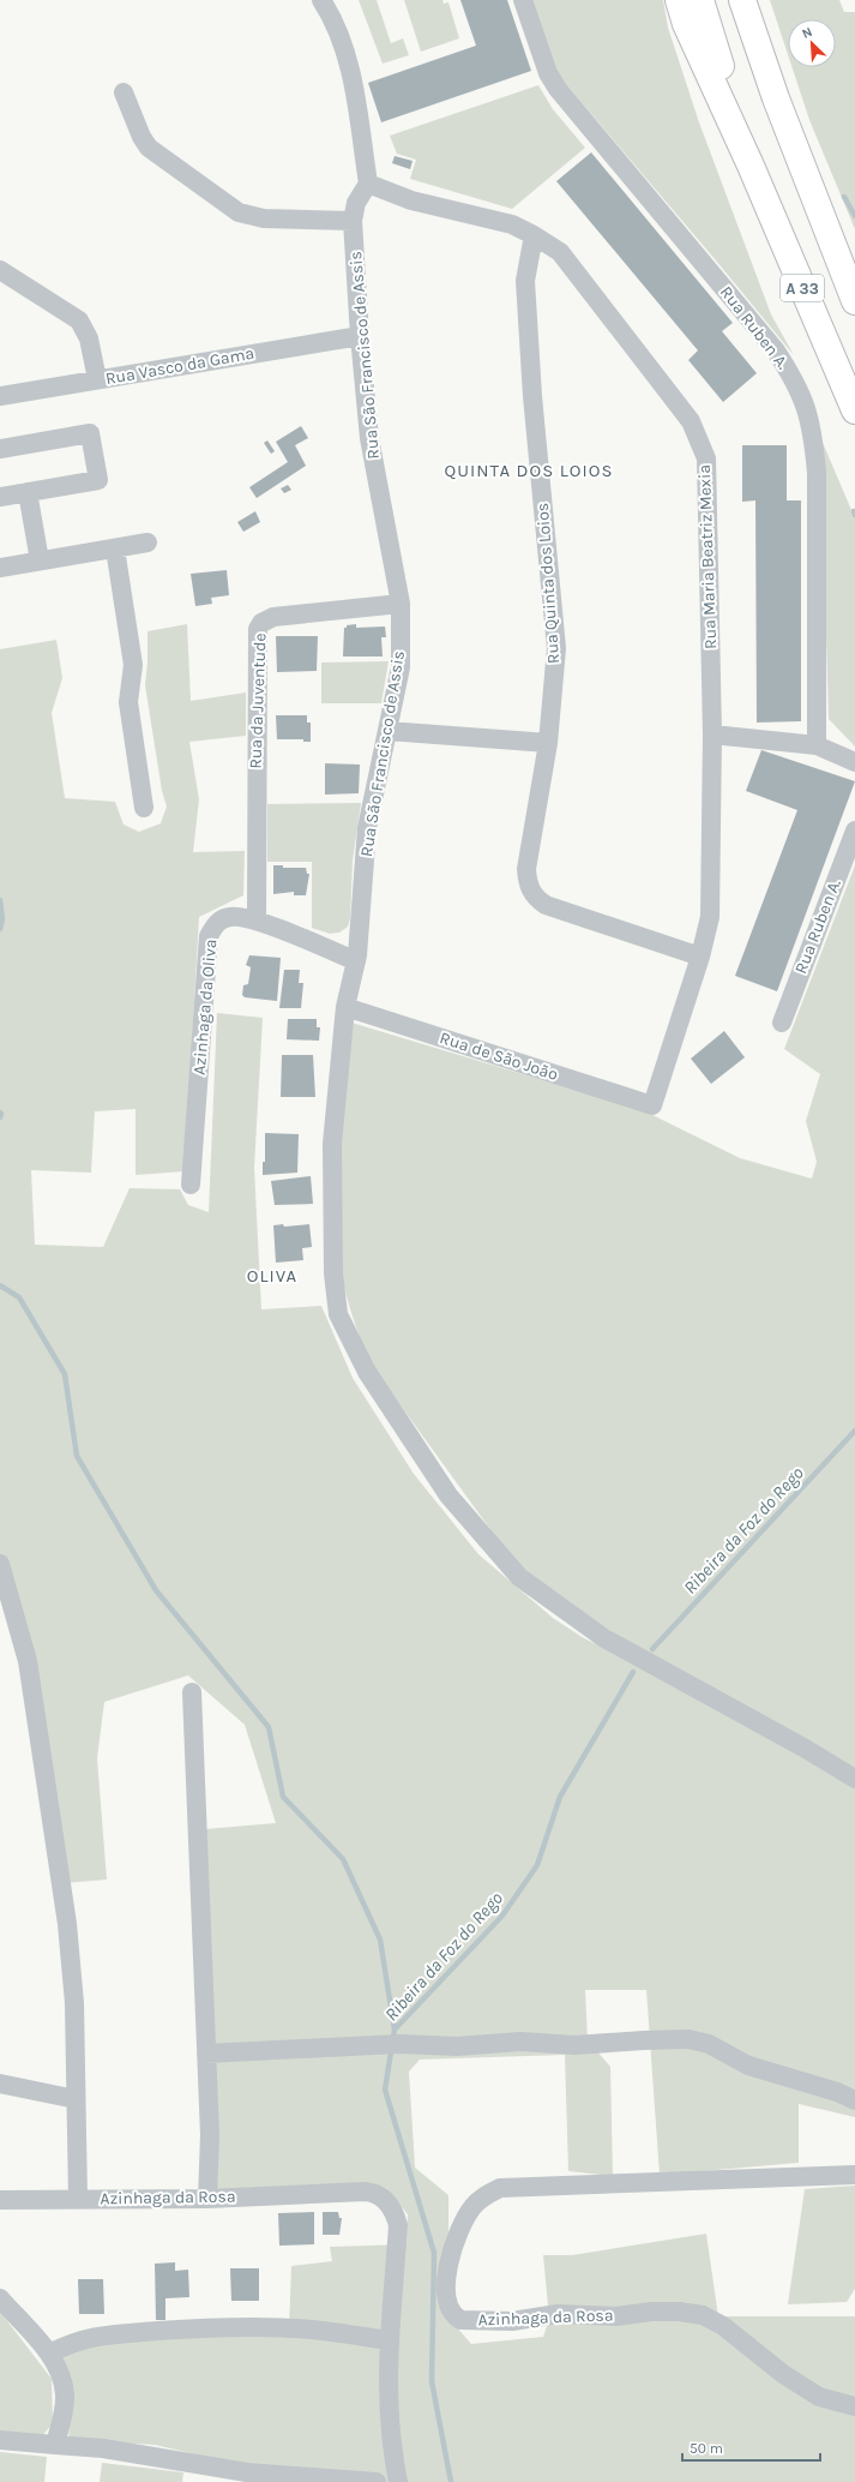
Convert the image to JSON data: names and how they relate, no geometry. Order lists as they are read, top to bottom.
{
  "streets": {
    "highway": ["A 33"],
    "street": [
      "Rua Ruben A.",
      "Rua São Francisco de Assis",
      "Rua Vasco da Gama",
      "Rua Maria Beatriz Mexia",
      "Rua Quinta dos Loios",
      "Rua da Juventude",
      "Azinhaga da Oliva",
      "Rua de São João",
      "Azinhaga da Rosa"
    ]
  },
  "crossings": [
    ["Rua São Francisco de Assis", "Rua Vasco da Gama"],
    ["Rua São Francisco de Assis", "Rua Maria Beatriz Mexia"],
    ["Rua São Francisco de Assis", "Rua da Juventude"],
    ["Rua São Francisco de Assis", "Azinhaga da Oliva"],
    ["Rua São Francisco de Assis", "Rua de São João"],
    ["Rua Maria Beatriz Mexia", "Rua Quinta dos Loios"],
    ["Rua Maria Beatriz Mexia", "Rua de São João"],
    ["Rua da Juventude", "Azinhaga da Oliva"]
  ],
  "districts": ["QUINTA DOS LOIOS", "OLIVA"],
  "water": ["Ribeira da Foz do Rego"],
  "scale_bar": "50 m",
  "north": "top left"
}
